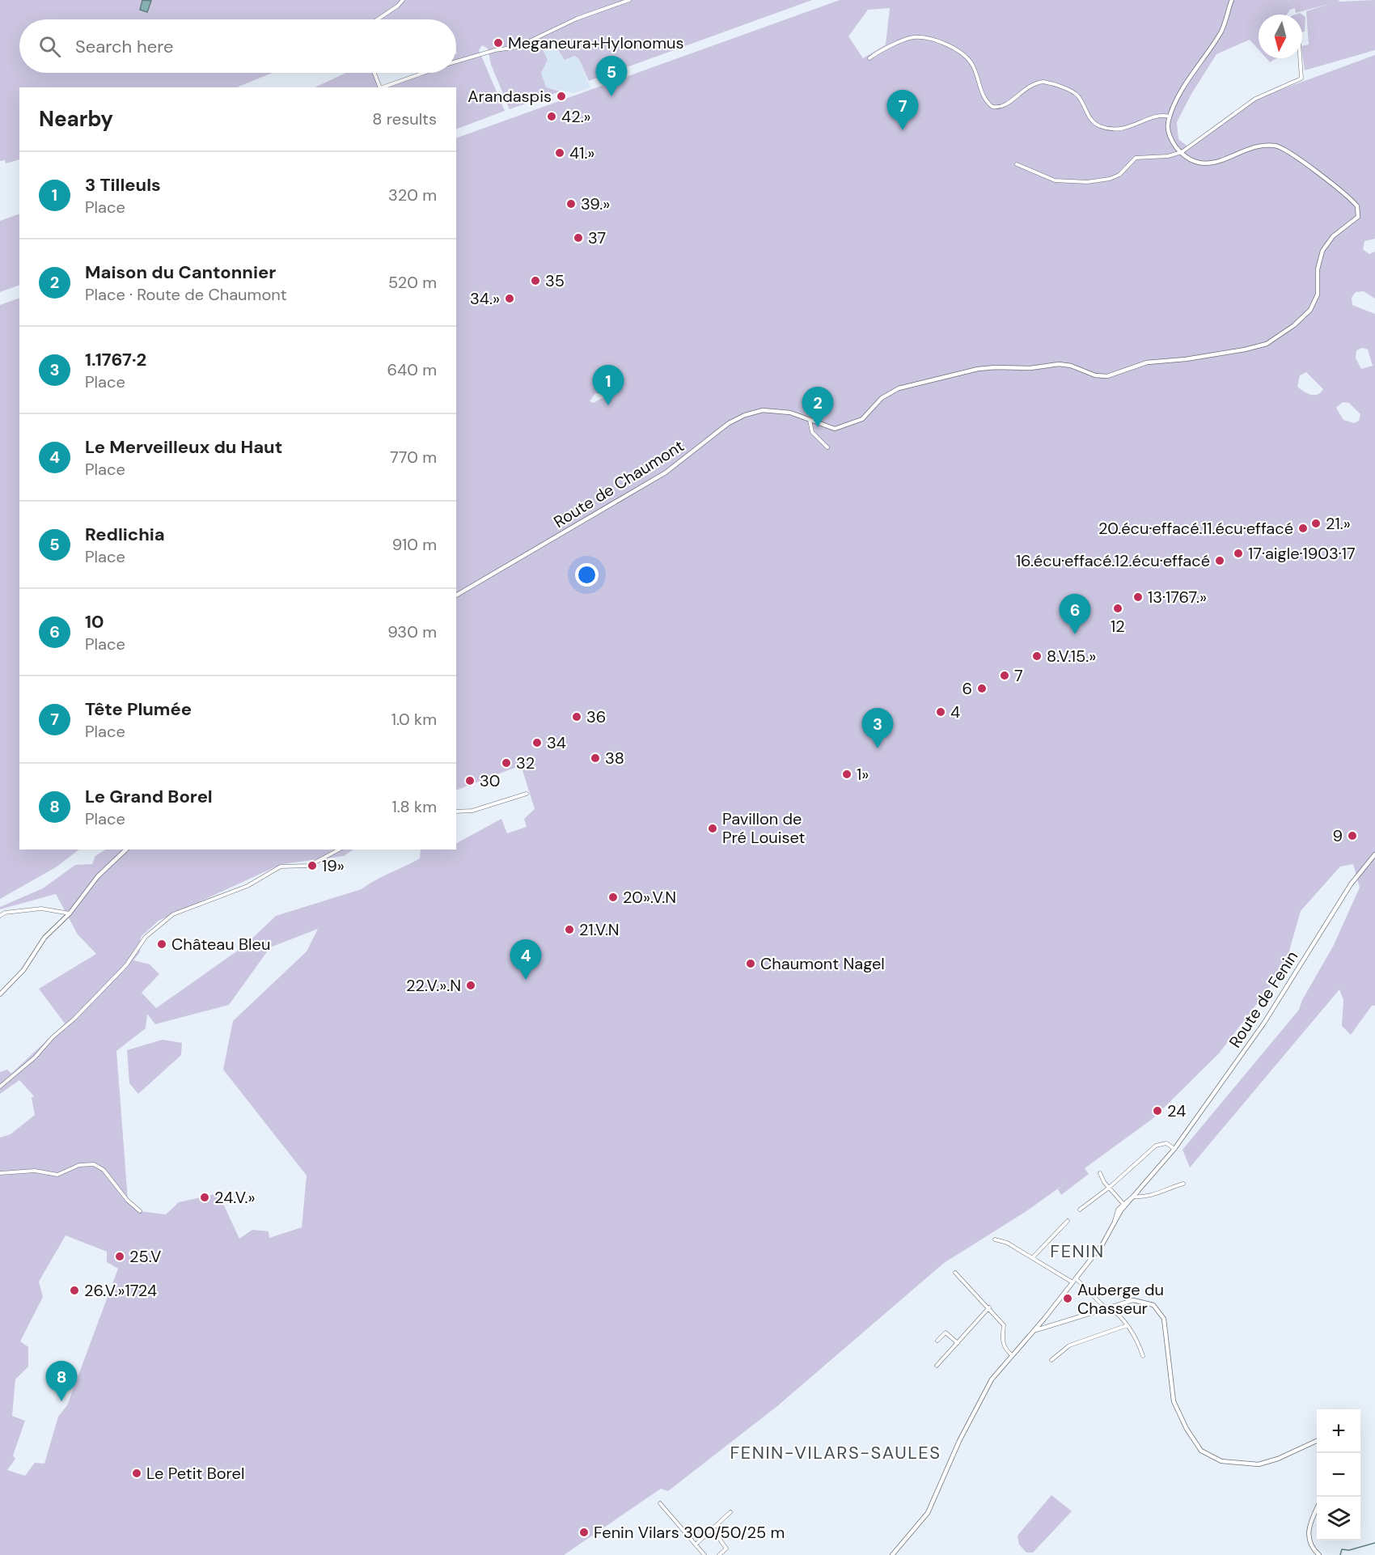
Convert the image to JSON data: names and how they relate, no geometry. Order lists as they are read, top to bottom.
{
  "streets": {
    "street": ["Route de Chaumont", "Route de Fenin"]
  },
  "districts": ["FENIN", "FENIN-VILARS-SAULES"],
  "places": [
    "Meganeura+Hylonomus",
    "Arandaspis",
    "42.»",
    "41.»",
    "39.»",
    "37",
    "35",
    "34.»",
    "21.»",
    "20.écu·effacé.11.écu·effacé",
    "17·aigle·1903·17",
    "16.écu·effacé.12.écu·effacé",
    "13·1767.»",
    "12",
    "8.V.15.»",
    "7",
    "6",
    "4",
    "36",
    "34",
    "38",
    "32",
    "1»",
    "30",
    "Pavillon de Pré Louiset",
    "9",
    "19»",
    "20».V.N",
    "21.V.N",
    "Château Bleu",
    "Chaumont Nagel",
    "22.V.».N",
    "24",
    "24.V.»",
    "25.V",
    "26.V.»1724",
    "Auberge du Chasseur",
    "Le Petit Borel",
    "Fenin Vilars 300/50/25 m"
  ],
  "north": "bottom",
  "page": {
    "search": "Search here",
    "pins": [
      "5",
      "7",
      "1",
      "2",
      "6",
      "3",
      "4",
      "8"
    ],
    "heading": ["Nearby", "8 results"],
    "list": [
      {
        "mark": "1",
        "name": "3 Tilleuls",
        "note": "Place",
        "value": "320 m"
      },
      {
        "mark": "2",
        "name": "Maison du Cantonnier",
        "note": "Place · Route de Chaumont",
        "value": "520 m"
      },
      {
        "mark": "3",
        "name": "1.1767·2",
        "note": "Place",
        "value": "640 m"
      },
      {
        "mark": "4",
        "name": "Le Merveilleux du Haut",
        "note": "Place",
        "value": "770 m"
      },
      {
        "mark": "5",
        "name": "Redlichia",
        "note": "Place",
        "value": "910 m"
      },
      {
        "mark": "6",
        "name": "10",
        "note": "Place",
        "value": "930 m"
      },
      {
        "mark": "7",
        "name": "Tête Plumée",
        "note": "Place",
        "value": "1.0 km"
      },
      {
        "mark": "8",
        "name": "Le Grand Borel",
        "note": "Place",
        "value": "1.8 km"
      }
    ],
    "map_buttons": ["+", "−"]
  }
}
